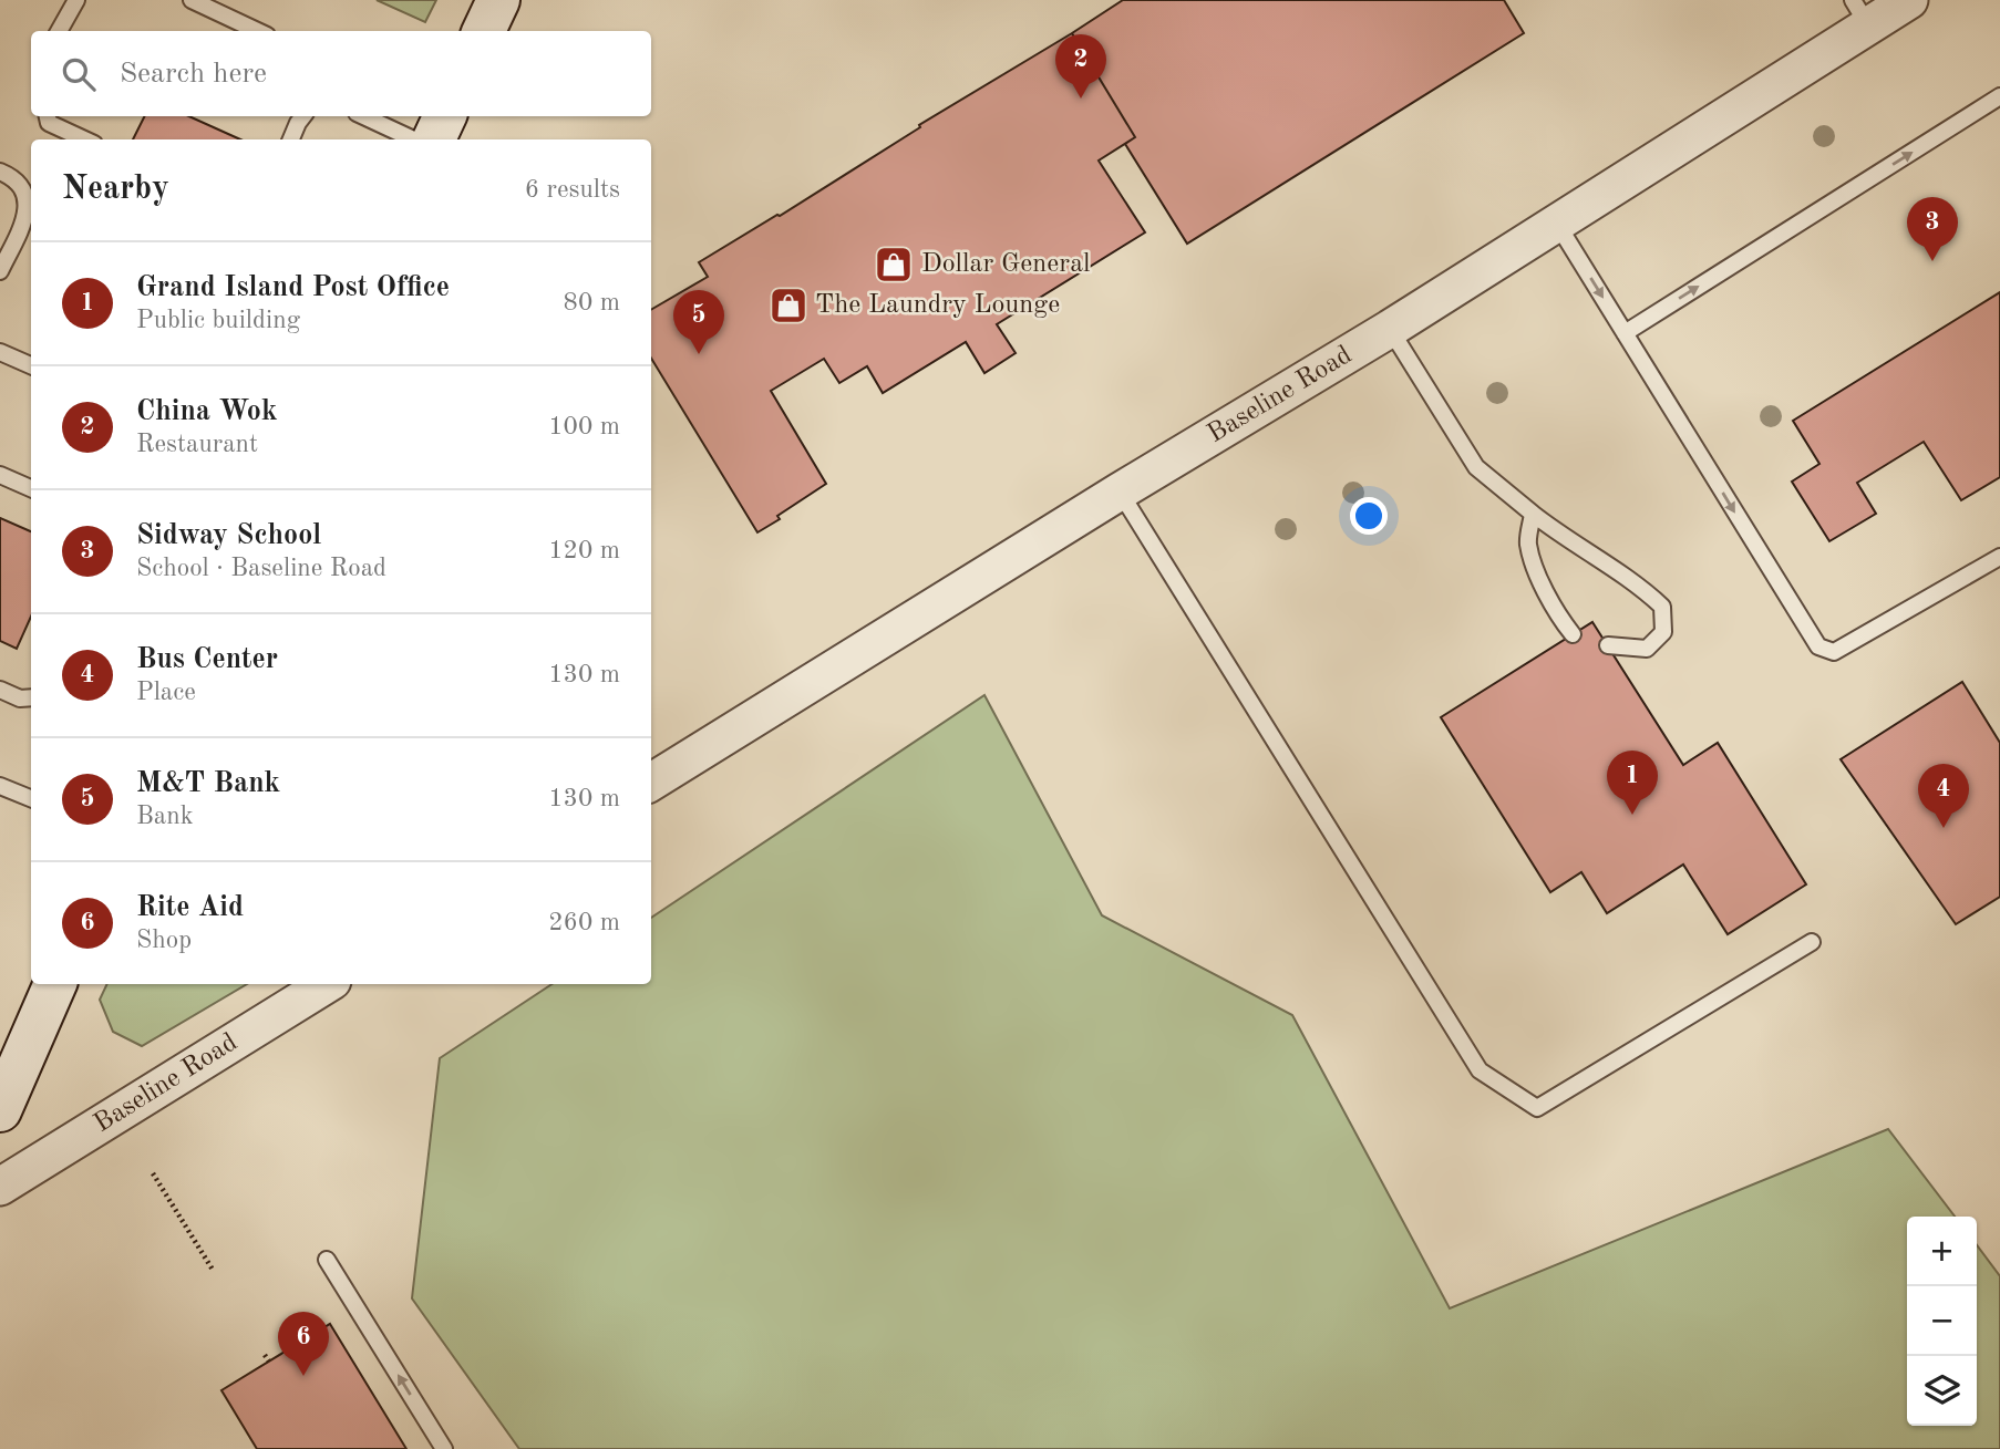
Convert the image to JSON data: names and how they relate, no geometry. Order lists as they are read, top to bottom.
{
  "streets": {
    "street": ["Baseline Road"]
  },
  "places": {
    "shop": ["Dollar General", "The Laundry Lounge"]
  },
  "page": {
    "search": "Search here",
    "pins": [
      "2",
      "3",
      "5",
      "1",
      "4",
      "6"
    ],
    "heading": ["Nearby", "6 results"],
    "list": [
      {
        "mark": "1",
        "name": "Grand Island Post Office",
        "note": "Public building",
        "value": "80 m"
      },
      {
        "mark": "2",
        "name": "China Wok",
        "note": "Restaurant",
        "value": "100 m"
      },
      {
        "mark": "3",
        "name": "Sidway School",
        "note": "School · Baseline Road",
        "value": "120 m"
      },
      {
        "mark": "4",
        "name": "Bus Center",
        "note": "Place",
        "value": "130 m"
      },
      {
        "mark": "5",
        "name": "M&T Bank",
        "note": "Bank",
        "value": "130 m"
      },
      {
        "mark": "6",
        "name": "Rite Aid",
        "note": "Shop",
        "value": "260 m"
      }
    ],
    "map_buttons": ["+", "−"]
  }
}
